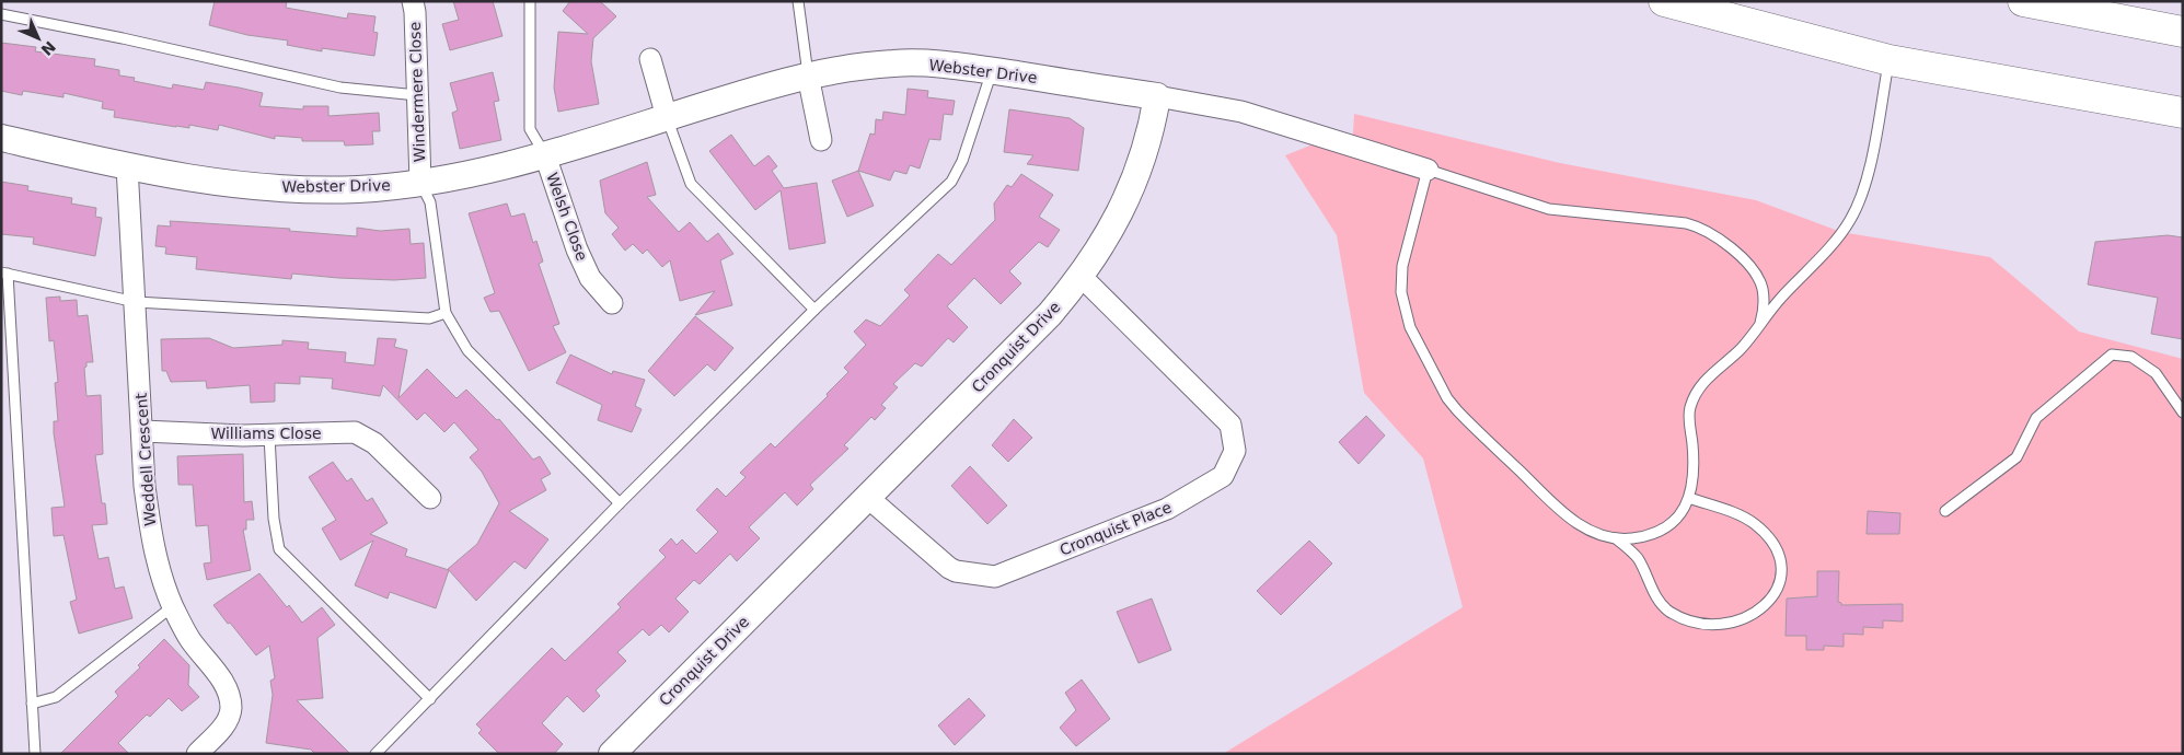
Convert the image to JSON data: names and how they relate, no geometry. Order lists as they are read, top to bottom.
{
  "streets": {
    "street": [
      "Webster Drive",
      "Windermere Close",
      "Welsh Close",
      "Cronquist Drive",
      "Williams Close",
      "Weddell Crescent",
      "Cronquist Place"
    ]
  },
  "crossings": [
    ["Webster Drive", "Windermere Close"],
    ["Webster Drive", "Welsh Close"],
    ["Webster Drive", "Cronquist Drive"],
    ["Webster Drive", "Weddell Crescent"],
    ["Cronquist Drive", "Cronquist Place"],
    ["Williams Close", "Weddell Crescent"]
  ],
  "north": "bottom right"
}
